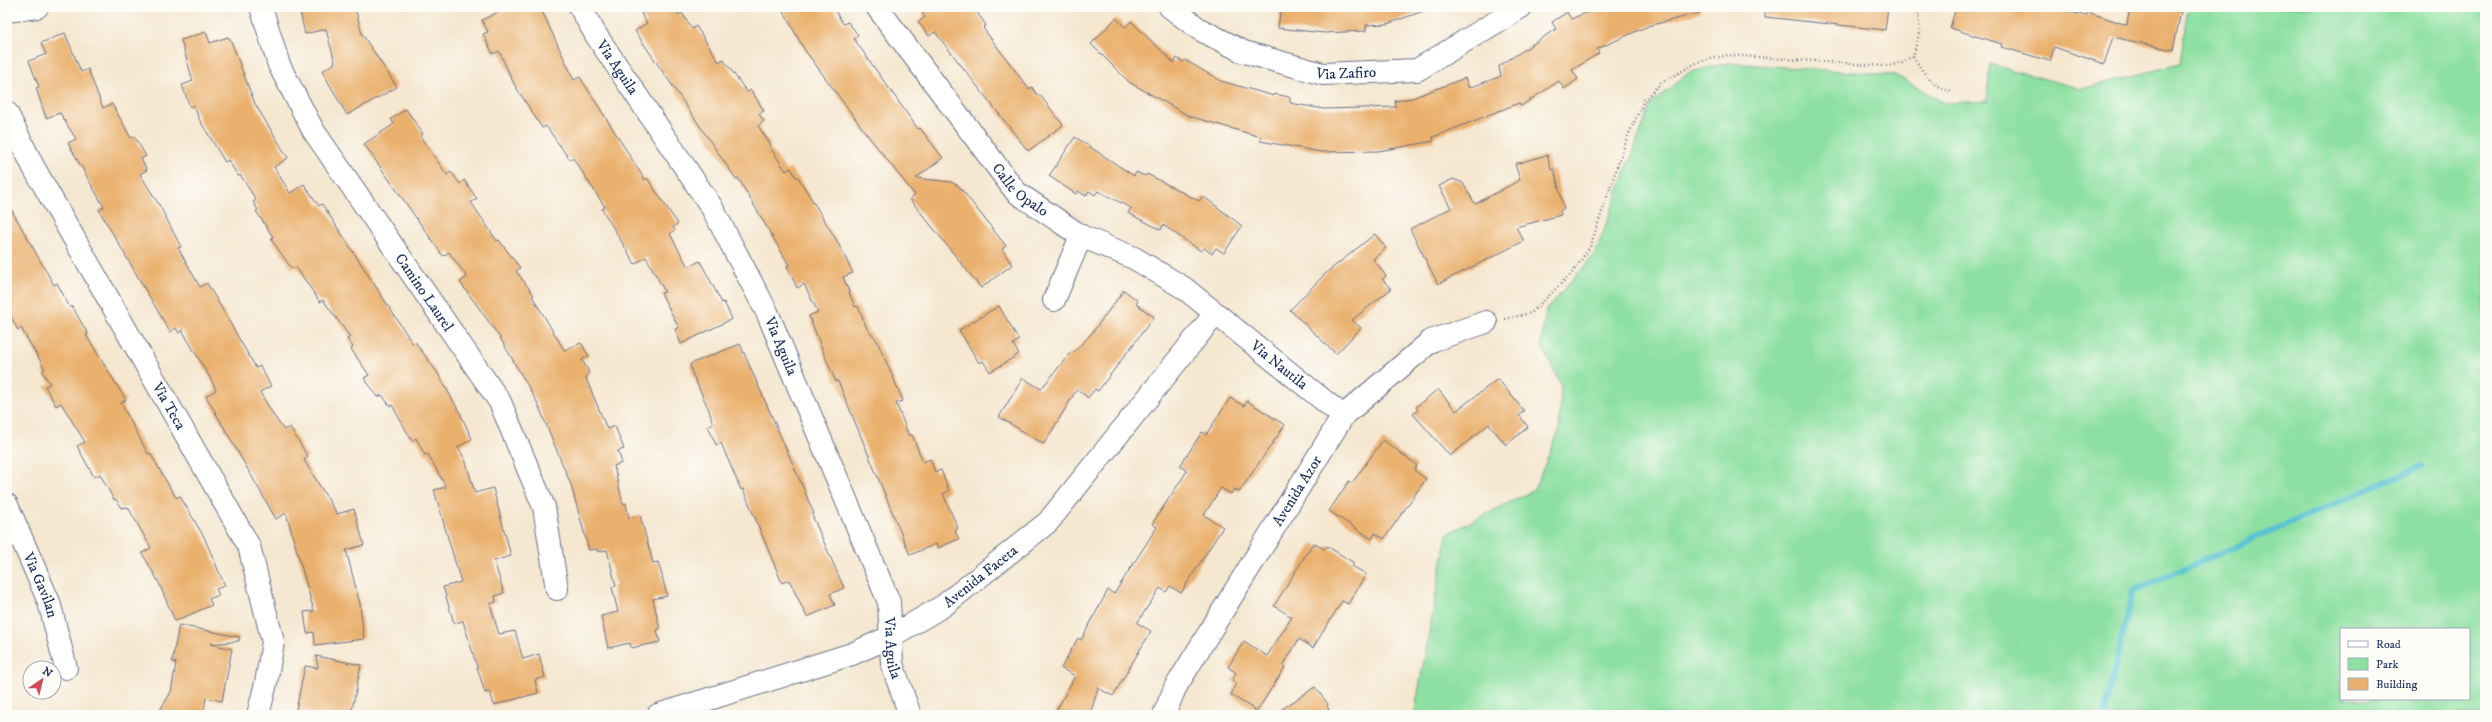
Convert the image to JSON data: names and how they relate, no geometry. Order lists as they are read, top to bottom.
{
  "streets": {
    "street": [
      "Via Aguila",
      "Via Zafiro",
      "Calle Opalo",
      "Camino Laurel",
      "Via Nautila",
      "Via Teca",
      "Avenida Azor",
      "Avenida Faceta",
      "Via Gavilan"
    ]
  },
  "crossings": [
    ["Via Aguila", "Avenida Faceta"],
    ["Calle Opalo", "Via Nautila"],
    ["Calle Opalo", "Avenida Faceta"],
    ["Via Nautila", "Avenida Azor"],
    ["Via Nautila", "Avenida Faceta"]
  ],
  "legend": ["Road", "Park", "Building"],
  "north": "top right"
}
